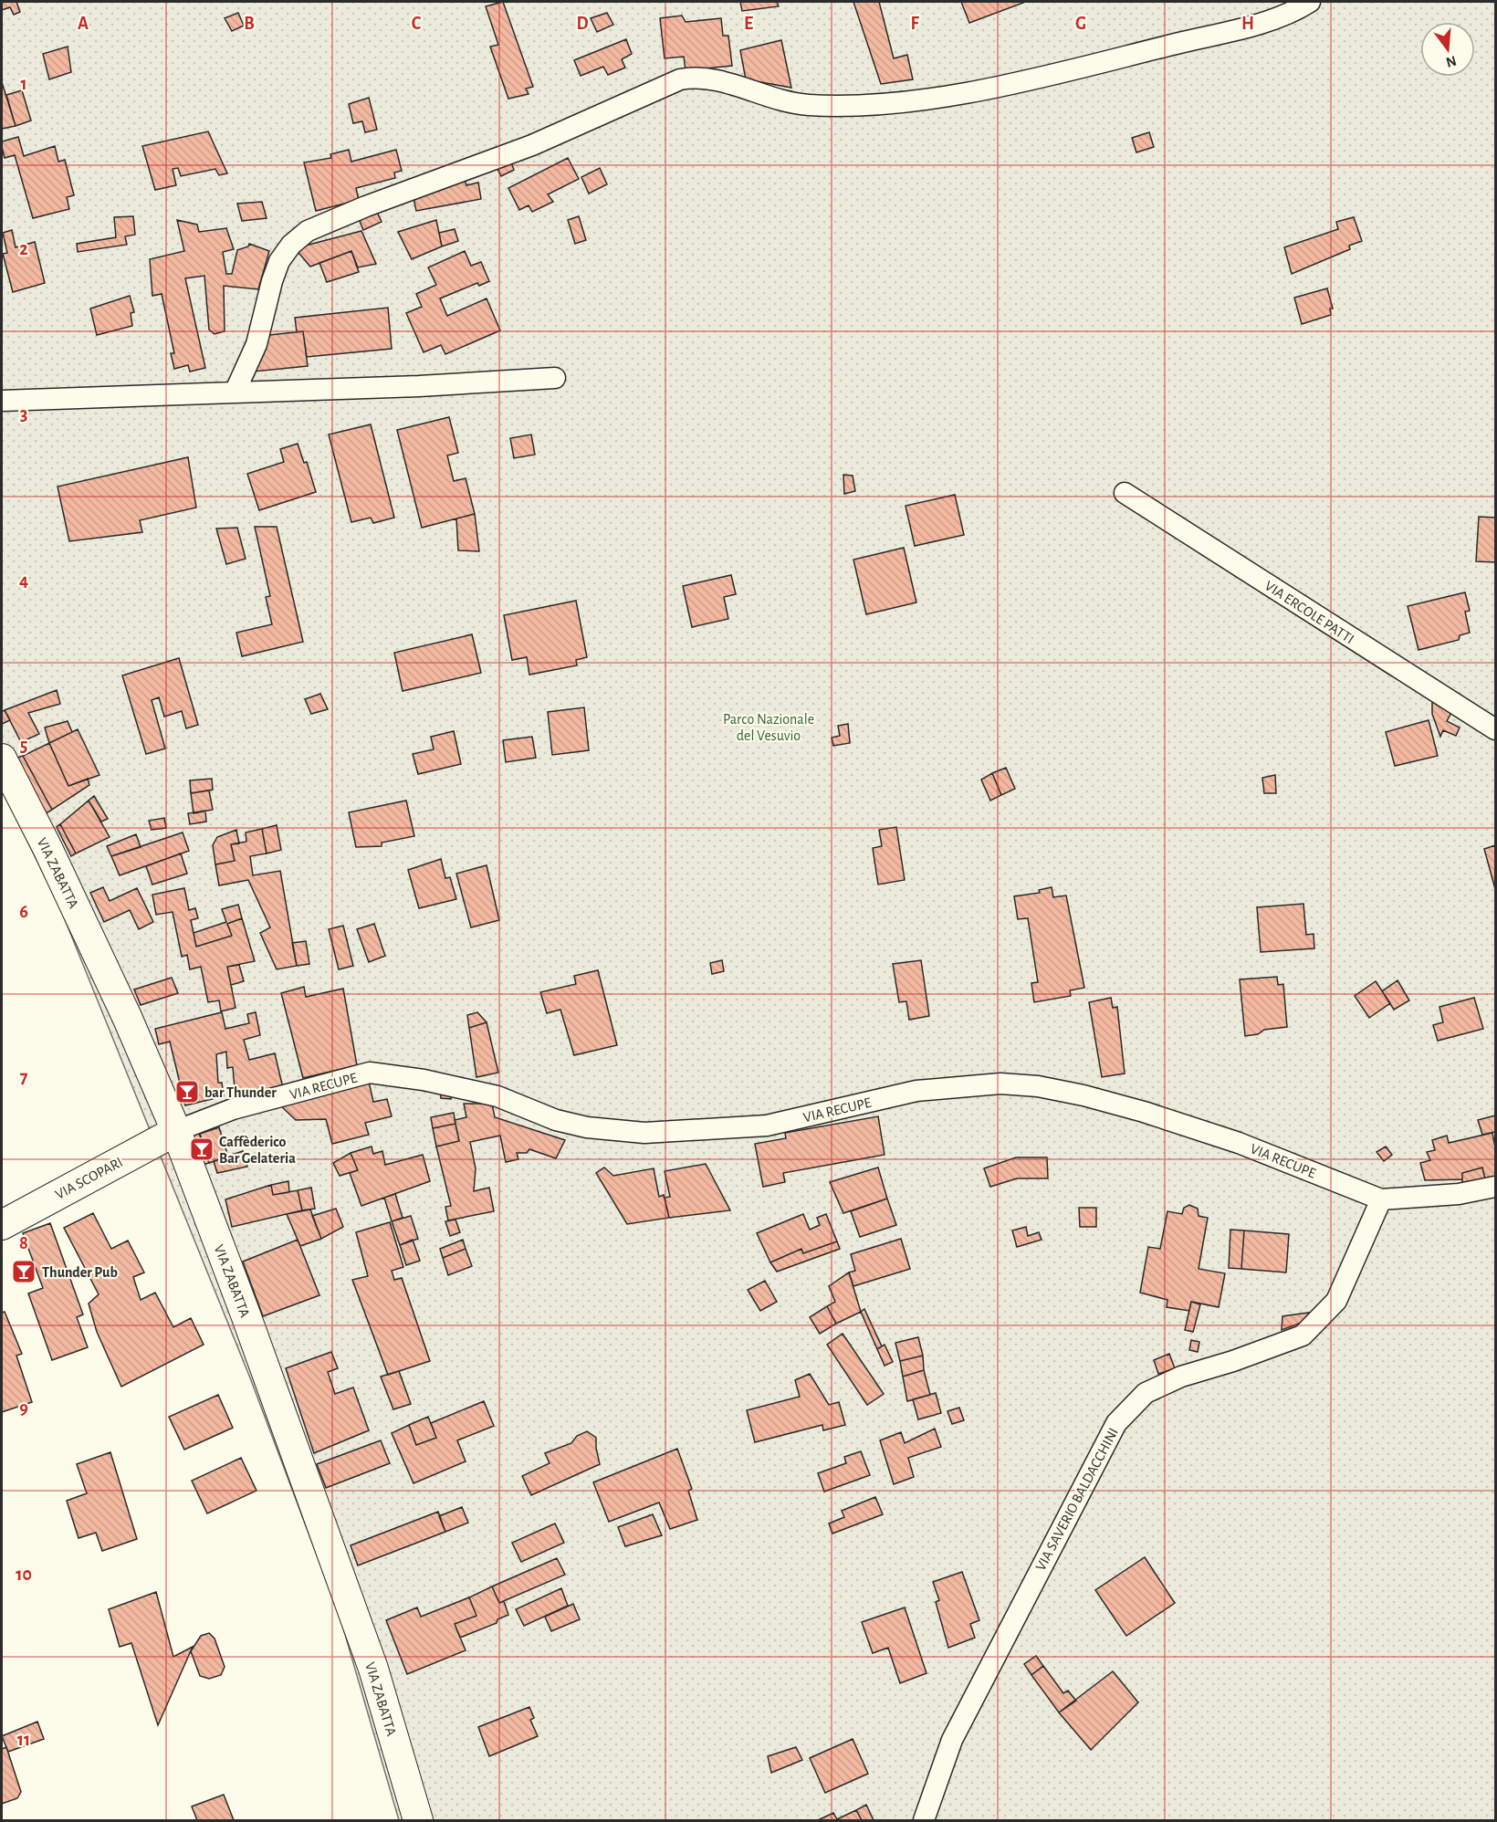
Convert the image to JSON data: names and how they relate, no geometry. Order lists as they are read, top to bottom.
{
  "streets": {
    "street": [
      "VIA ERCOLE PATTI",
      "VIA ZABATTA",
      "VIA RECUPE",
      "VIA SCOPARI",
      "VIA SAVERIO BALDACCHINI"
    ]
  },
  "crossings": [
    ["VIA ZABATTA", "VIA RECUPE"],
    ["VIA ZABATTA", "VIA SCOPARI"],
    ["VIA RECUPE", "VIA SCOPARI"],
    ["VIA RECUPE", "VIA SAVERIO BALDACCHINI"]
  ],
  "parks": ["Parco Nazionale del Vesuvio"],
  "places": {
    "bar": ["bar Thunder", "Caffèderico Bar Gelateria", "Thunder Pub"]
  },
  "north": "bottom",
  "grid": {
    "columns": [
      "A",
      "B",
      "C",
      "D",
      "E",
      "F",
      "G",
      "H"
    ],
    "rows": [
      "1",
      "2",
      "3",
      "4",
      "5",
      "6",
      "7",
      "8",
      "9",
      "10",
      "11"
    ]
  }
}
